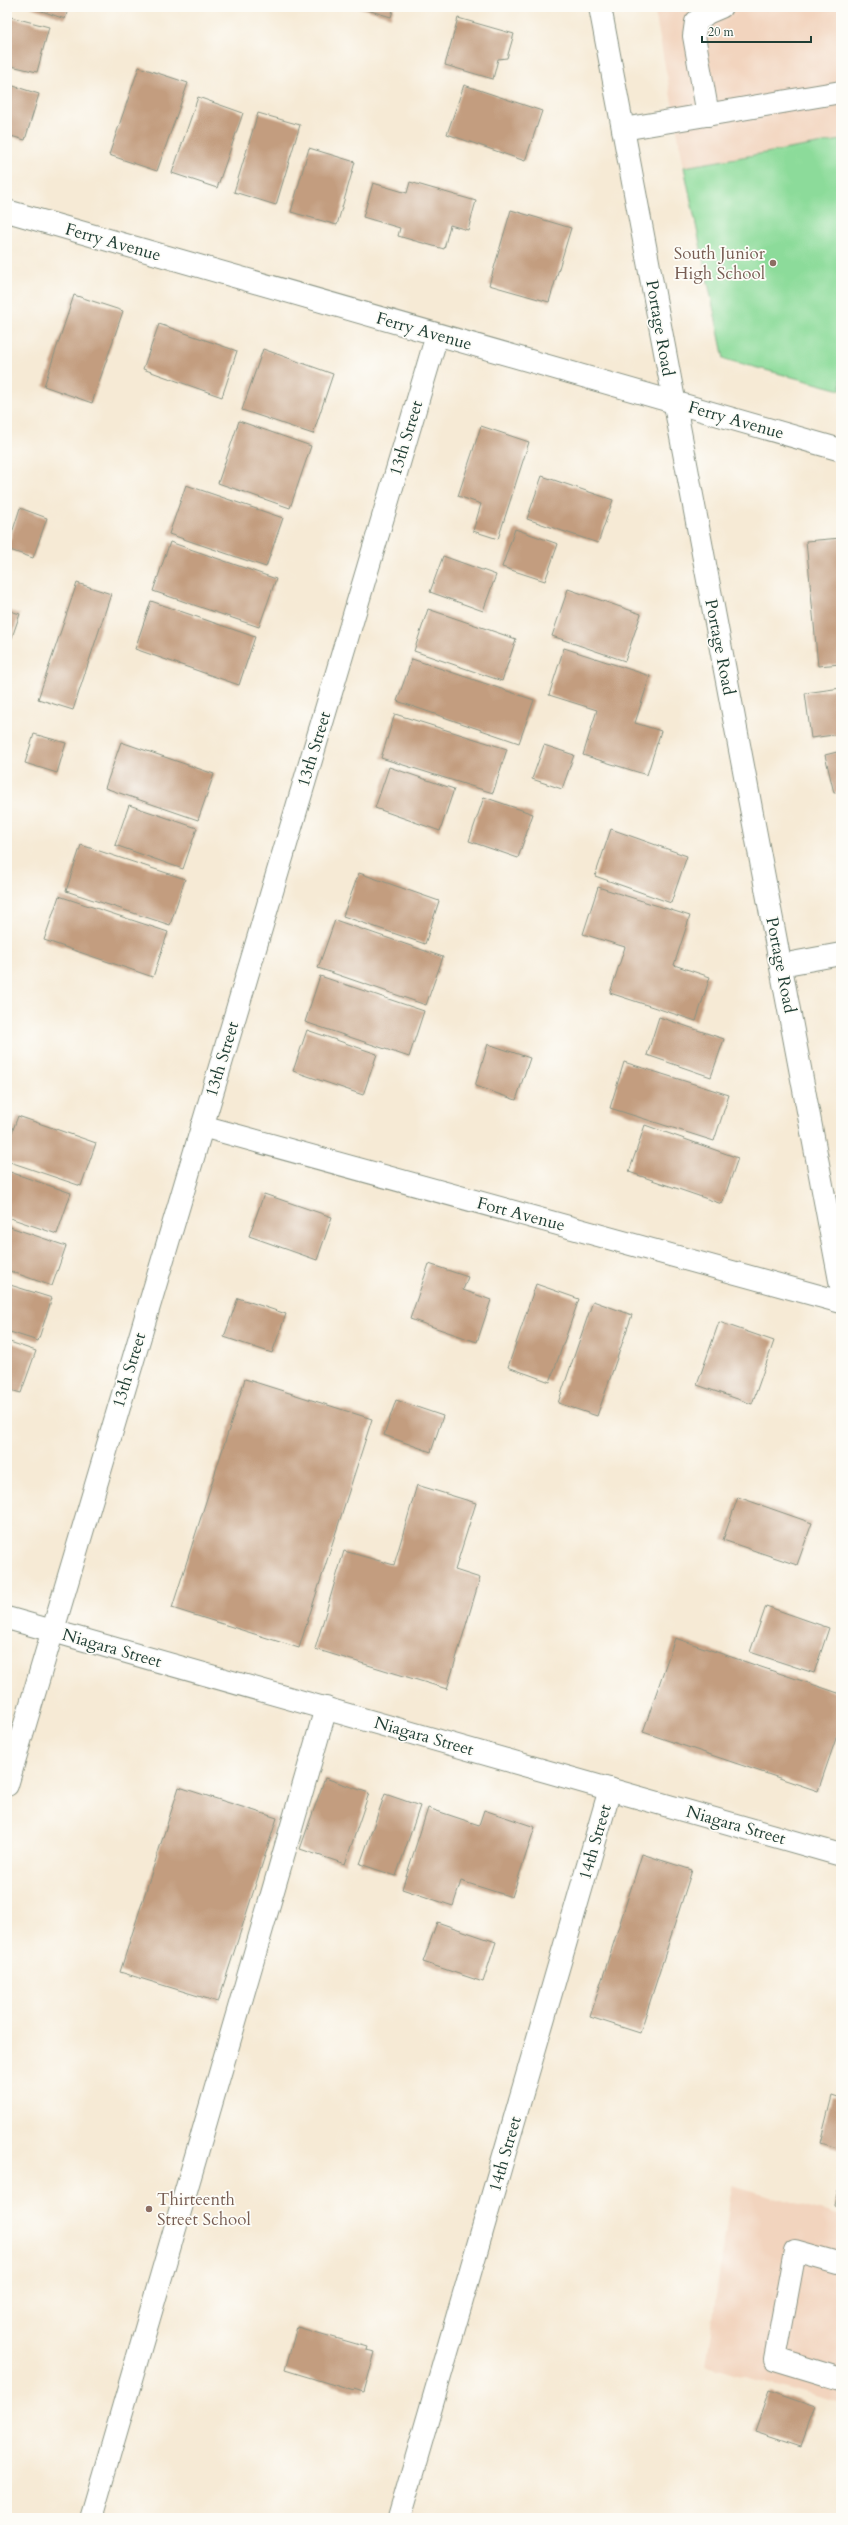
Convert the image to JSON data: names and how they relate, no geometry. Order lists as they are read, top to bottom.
{
  "streets": {
    "street": [
      "Ferry Avenue",
      "Portage Road",
      "13th Street",
      "Fort Avenue",
      "Niagara Street",
      "14th Street"
    ]
  },
  "crossings": [
    ["Ferry Avenue", "Portage Road"],
    ["Ferry Avenue", "13th Street"],
    ["13th Street", "Fort Avenue"],
    ["13th Street", "Niagara Street"],
    ["Niagara Street", "14th Street"]
  ],
  "places": ["South Junior High School", "Thirteenth Street School"],
  "scale_bar": "20 m"
}
